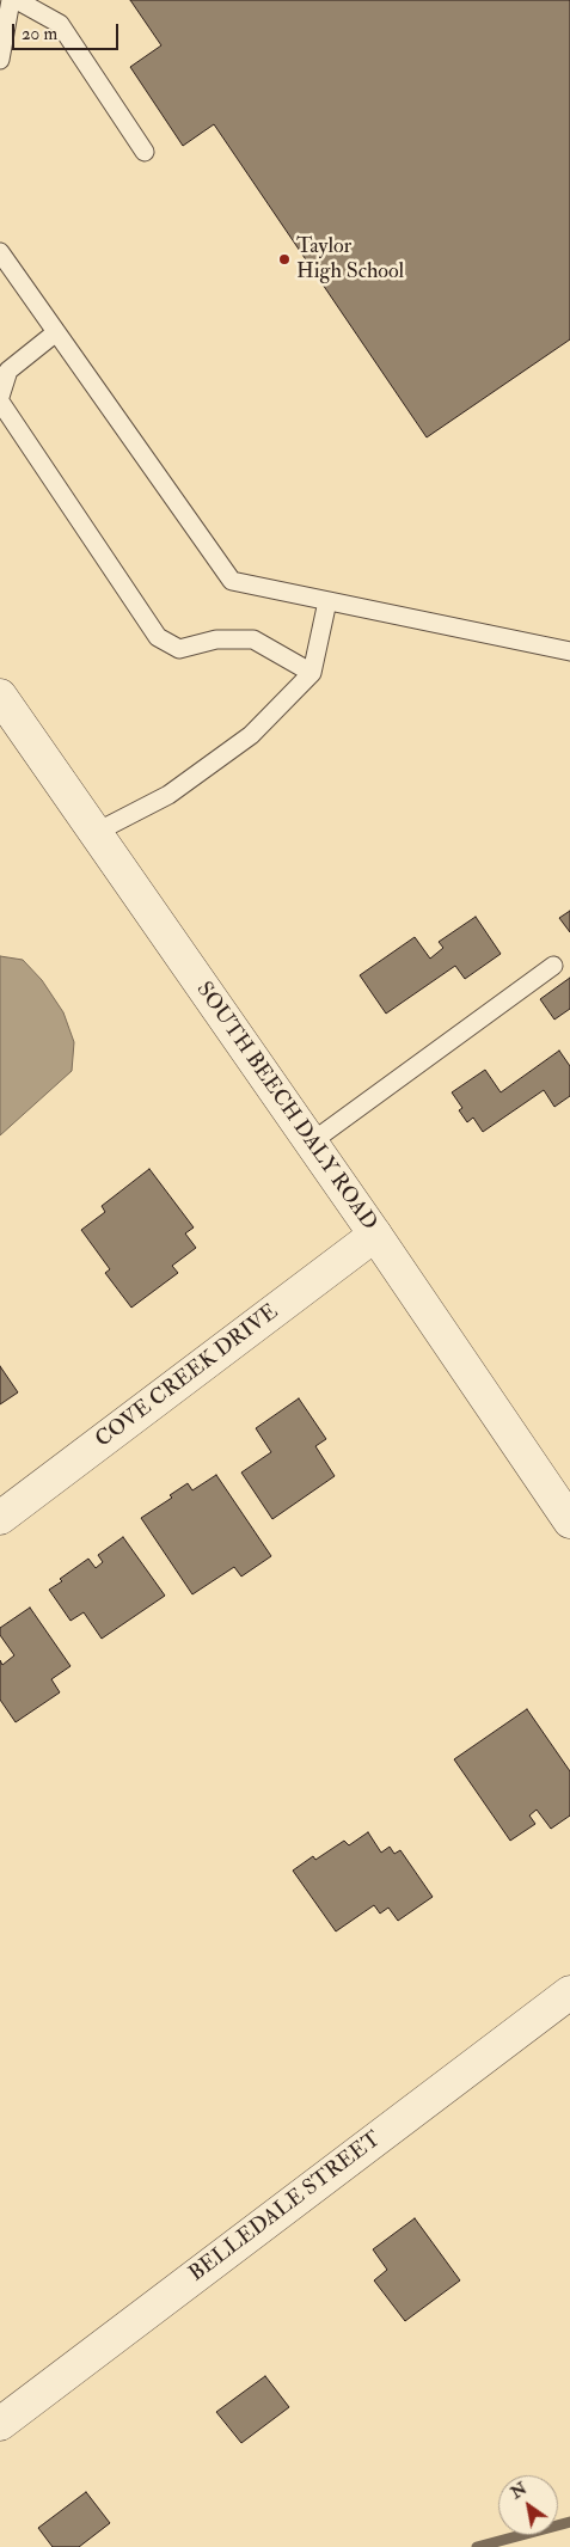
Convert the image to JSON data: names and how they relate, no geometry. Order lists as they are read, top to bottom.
{
  "streets": {
    "street": ["SOUTH BEECH DALY ROAD", "COVE CREEK DRIVE", "BELLEDALE STREET"]
  },
  "crossings": [
    ["SOUTH BEECH DALY ROAD", "COVE CREEK DRIVE"]
  ],
  "places": ["Taylor High School"],
  "scale_bar": "20 m",
  "north": "top left"
}
